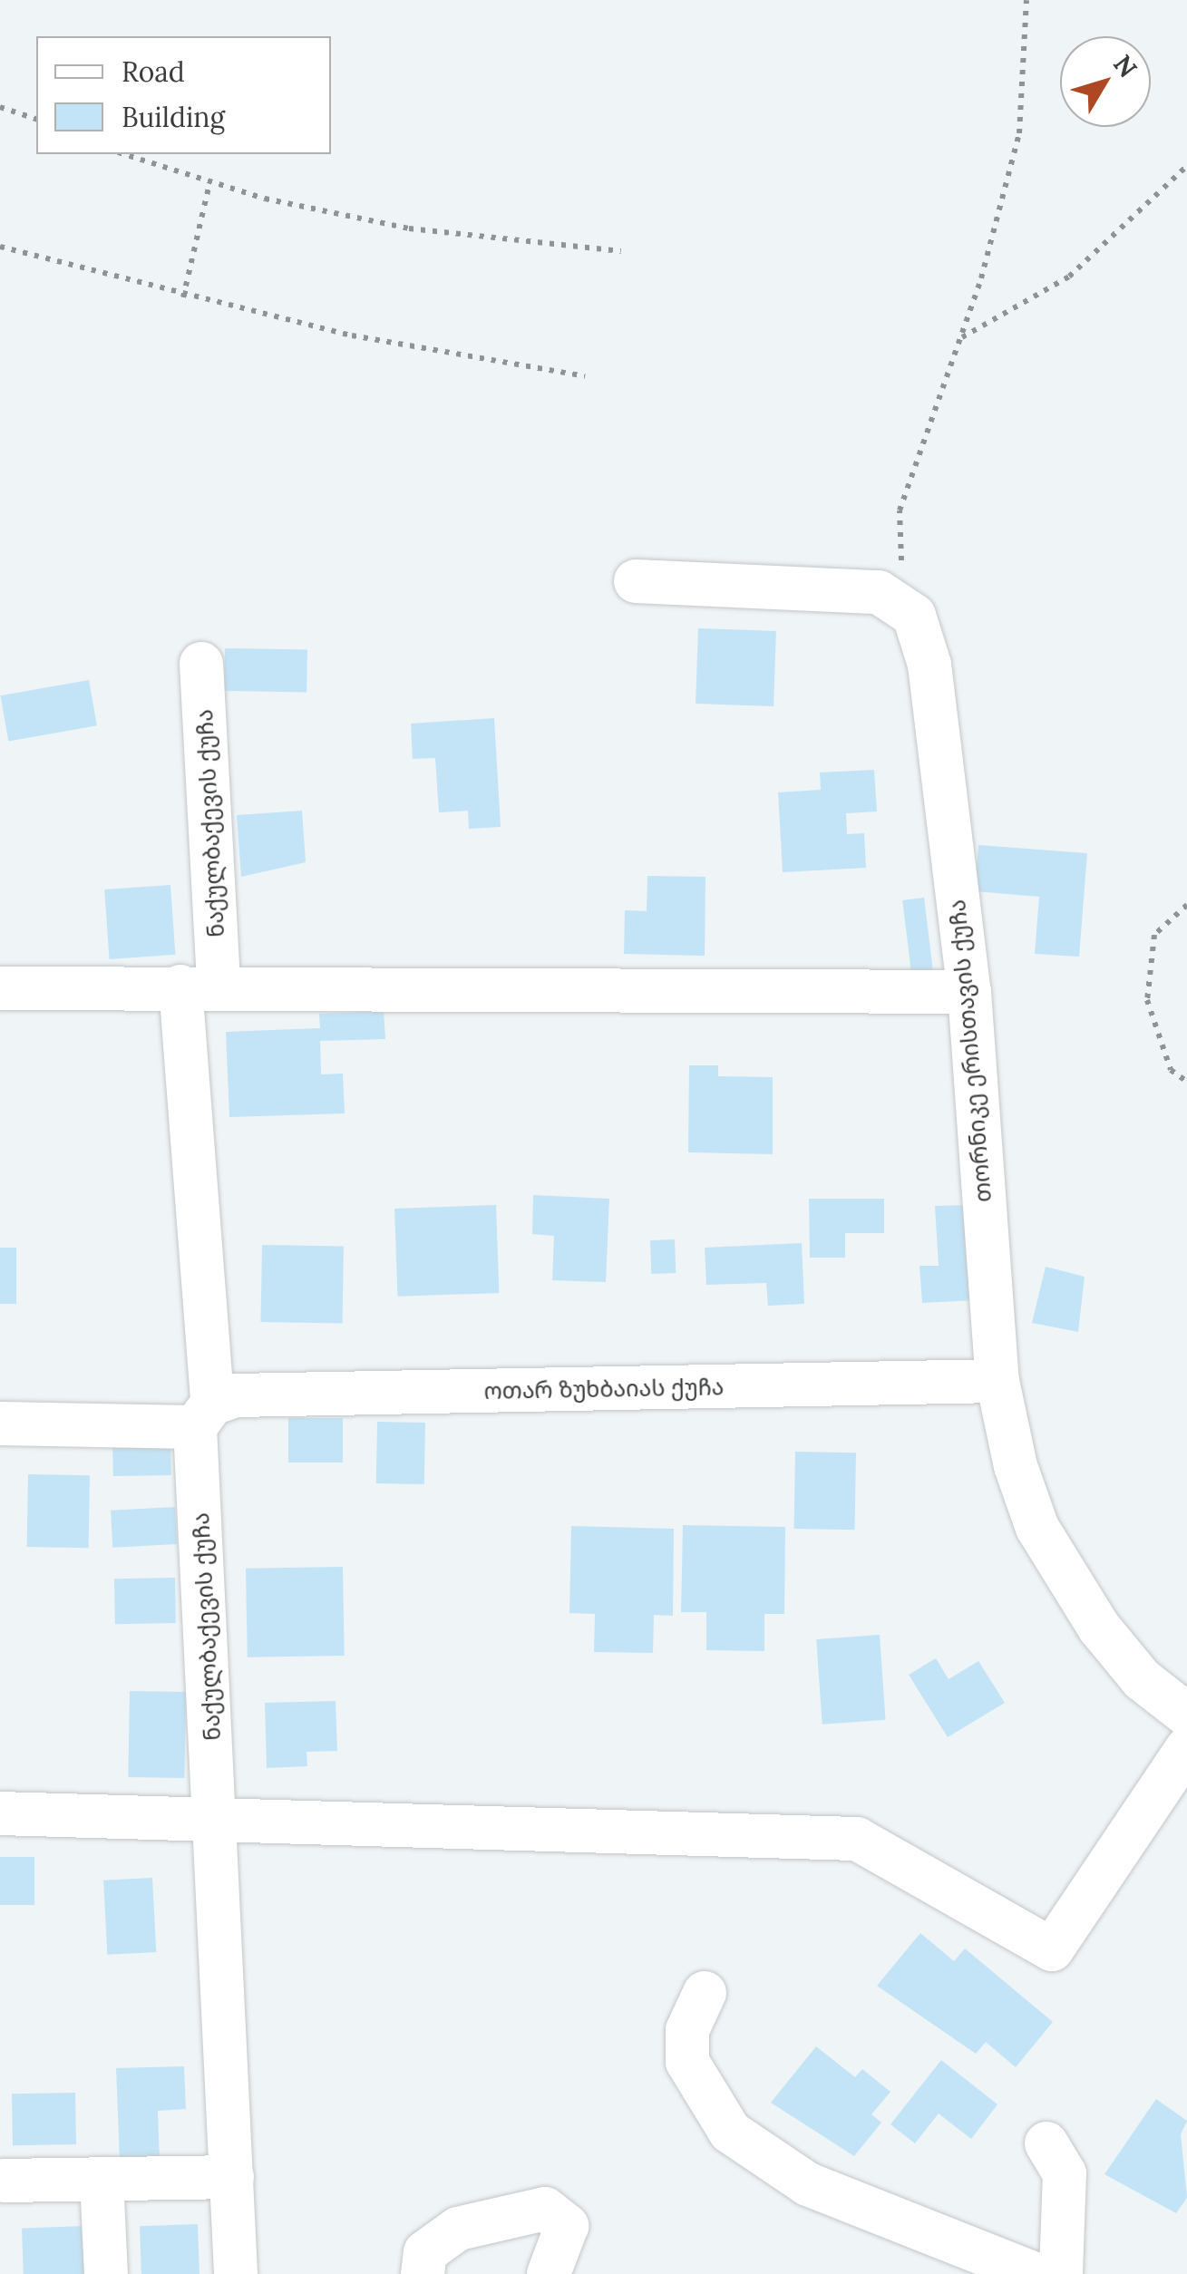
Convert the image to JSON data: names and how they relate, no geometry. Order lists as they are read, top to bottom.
{
  "streets": {
    "street": ["ნაქულბაქევის ქუჩა", "თორნიკე ერისთავის ქუჩა", "ოთარ ზუხბაიას ქუჩა"]
  },
  "crossings": [
    ["ნაქულბაქევის ქუჩა", "ოთარ ზუხბაიას ქუჩა"],
    ["თორნიკე ერისთავის ქუჩა", "ოთარ ზუხბაიას ქუჩა"]
  ],
  "legend": ["Road", "Building"],
  "north": "top right"
}
